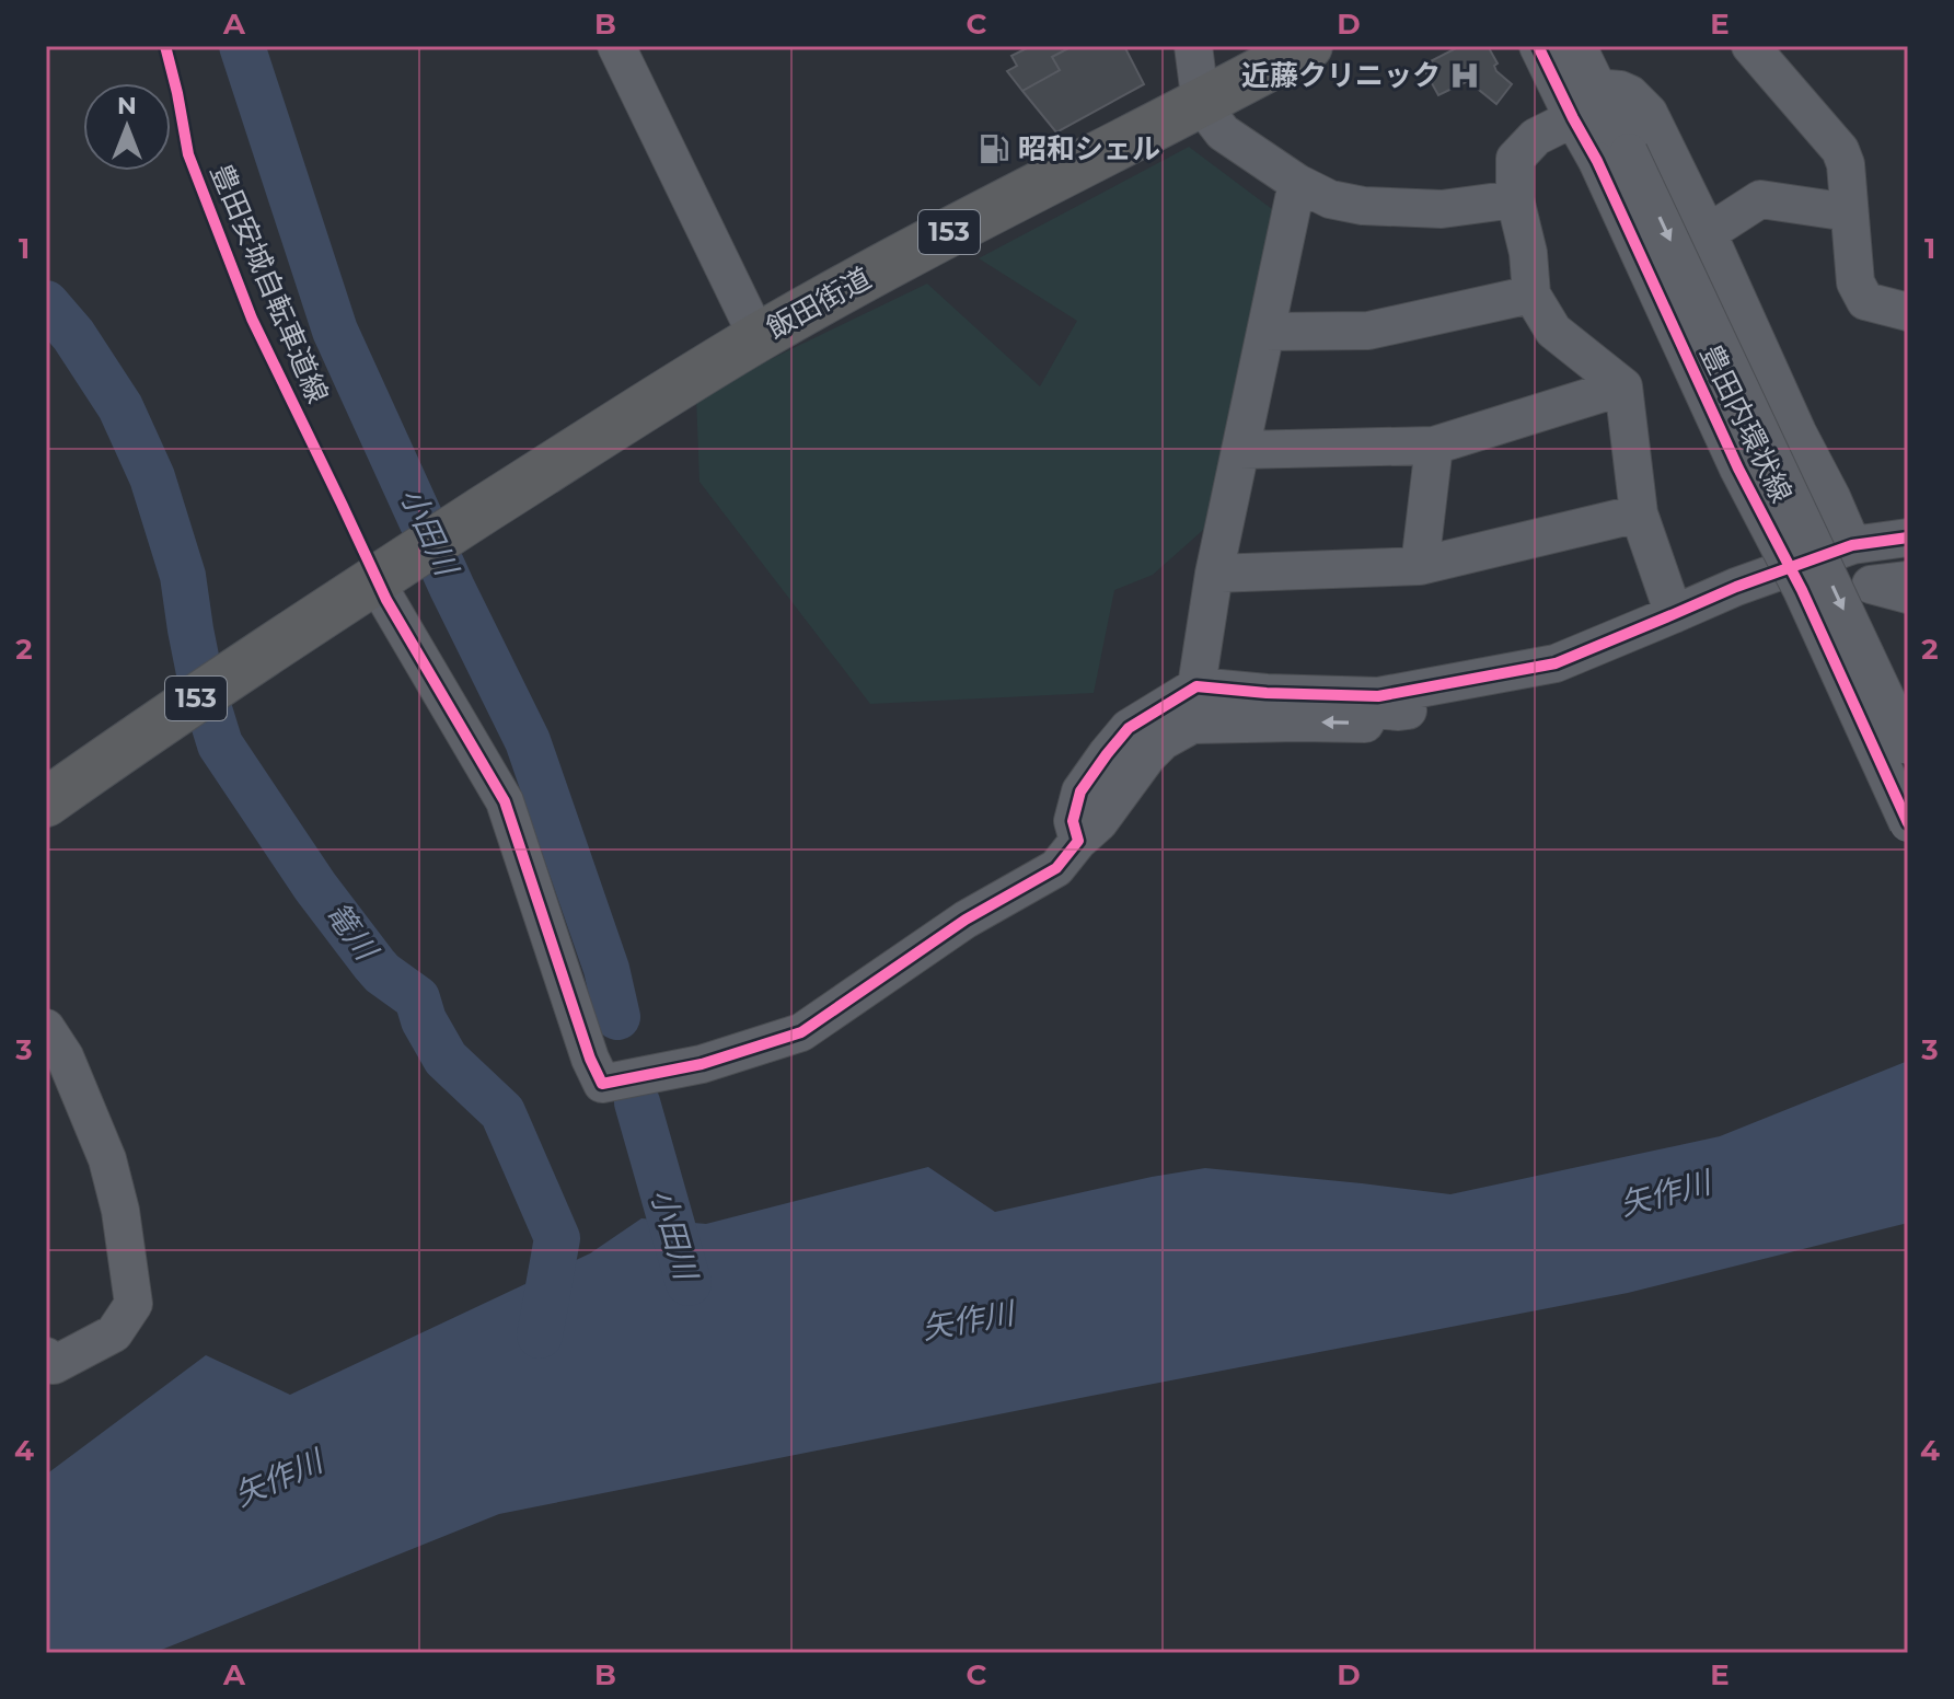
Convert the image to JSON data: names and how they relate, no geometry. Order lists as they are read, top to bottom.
{
  "streets": {
    "highway": ["153", "飯田街道"],
    "street": ["豊田内環状線"],
    "cycle path": ["豊田安城自転車道線"]
  },
  "crossings": [
    ["153", "飯田街道"]
  ],
  "water": ["小田川", "篭川", "矢作川"],
  "places": {
    "hospital": ["近藤クリニック"],
    "fuel station": ["昭和シェル"]
  },
  "north": "top",
  "grid": {
    "columns": [
      "A",
      "B",
      "C",
      "D",
      "E"
    ],
    "rows": [
      "1",
      "2",
      "3",
      "4"
    ]
  }
}
